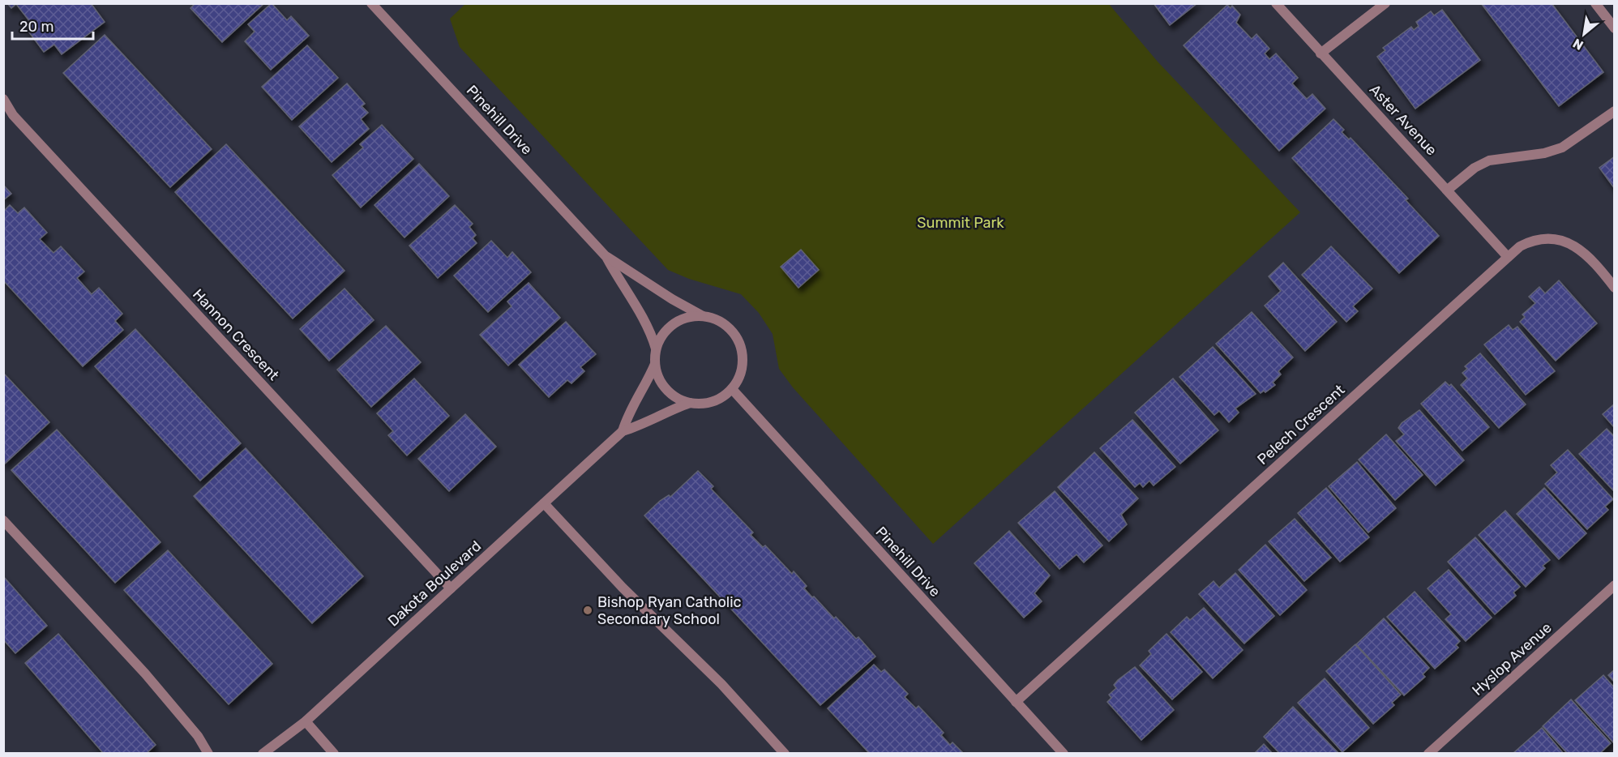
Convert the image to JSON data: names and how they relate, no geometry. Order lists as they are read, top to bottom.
{
  "streets": {
    "street": [
      "Pinehill Drive",
      "Aster Avenue",
      "Hannon Crescent",
      "Pelech Crescent",
      "Dakota Boulevard",
      "Hyslop Avenue"
    ]
  },
  "crossings": [
    ["Pinehill Drive", "Pelech Crescent"],
    ["Pinehill Drive", "Dakota Boulevard"],
    ["Aster Avenue", "Pelech Crescent"],
    ["Hannon Crescent", "Dakota Boulevard"]
  ],
  "parks": ["Summit Park"],
  "places": ["Bishop Ryan Catholic Secondary School"],
  "scale_bar": "20 m",
  "north": "bottom left"
}
